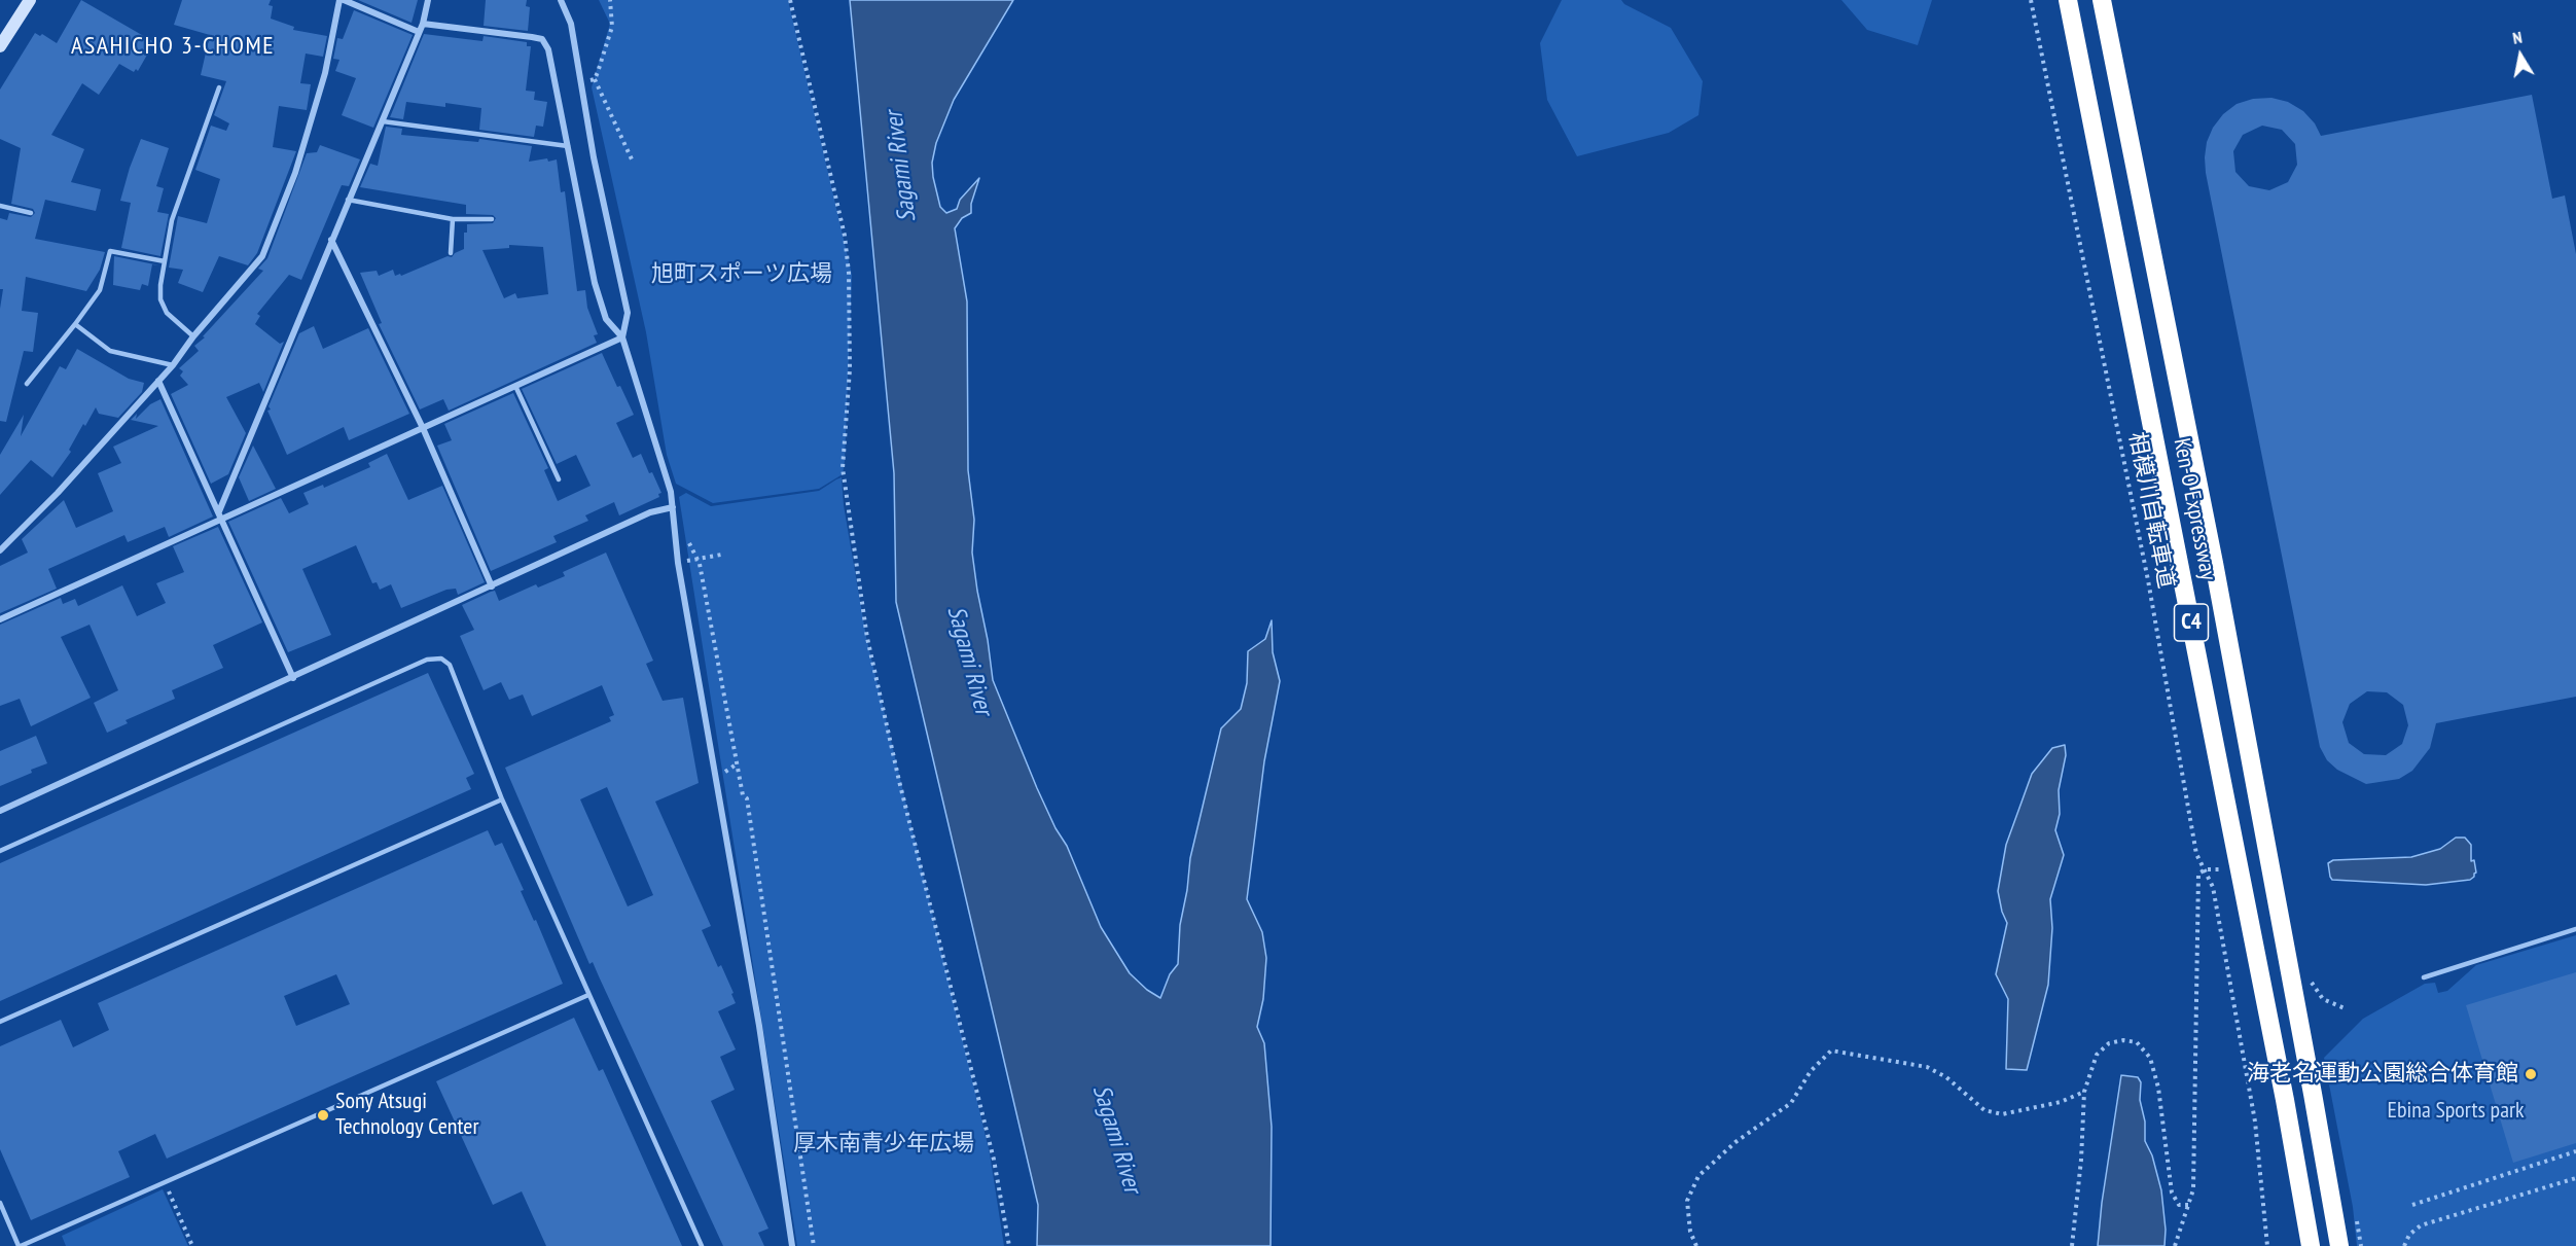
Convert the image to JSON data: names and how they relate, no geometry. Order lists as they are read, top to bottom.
{
  "streets": {
    "highway": ["Ken-O Expressway", "C4"],
    "path": ["相模川自転車道"]
  },
  "districts": ["ASAHICHO 3-CHOME"],
  "water": ["Sagami River"],
  "parks": ["旭町スポーツ広場", "Ebina Sports park", "厚木南青少年広場"],
  "places": ["海老名運動公園総合体育館", "Sony Atsugi Technology Center"],
  "north": "top"
}
